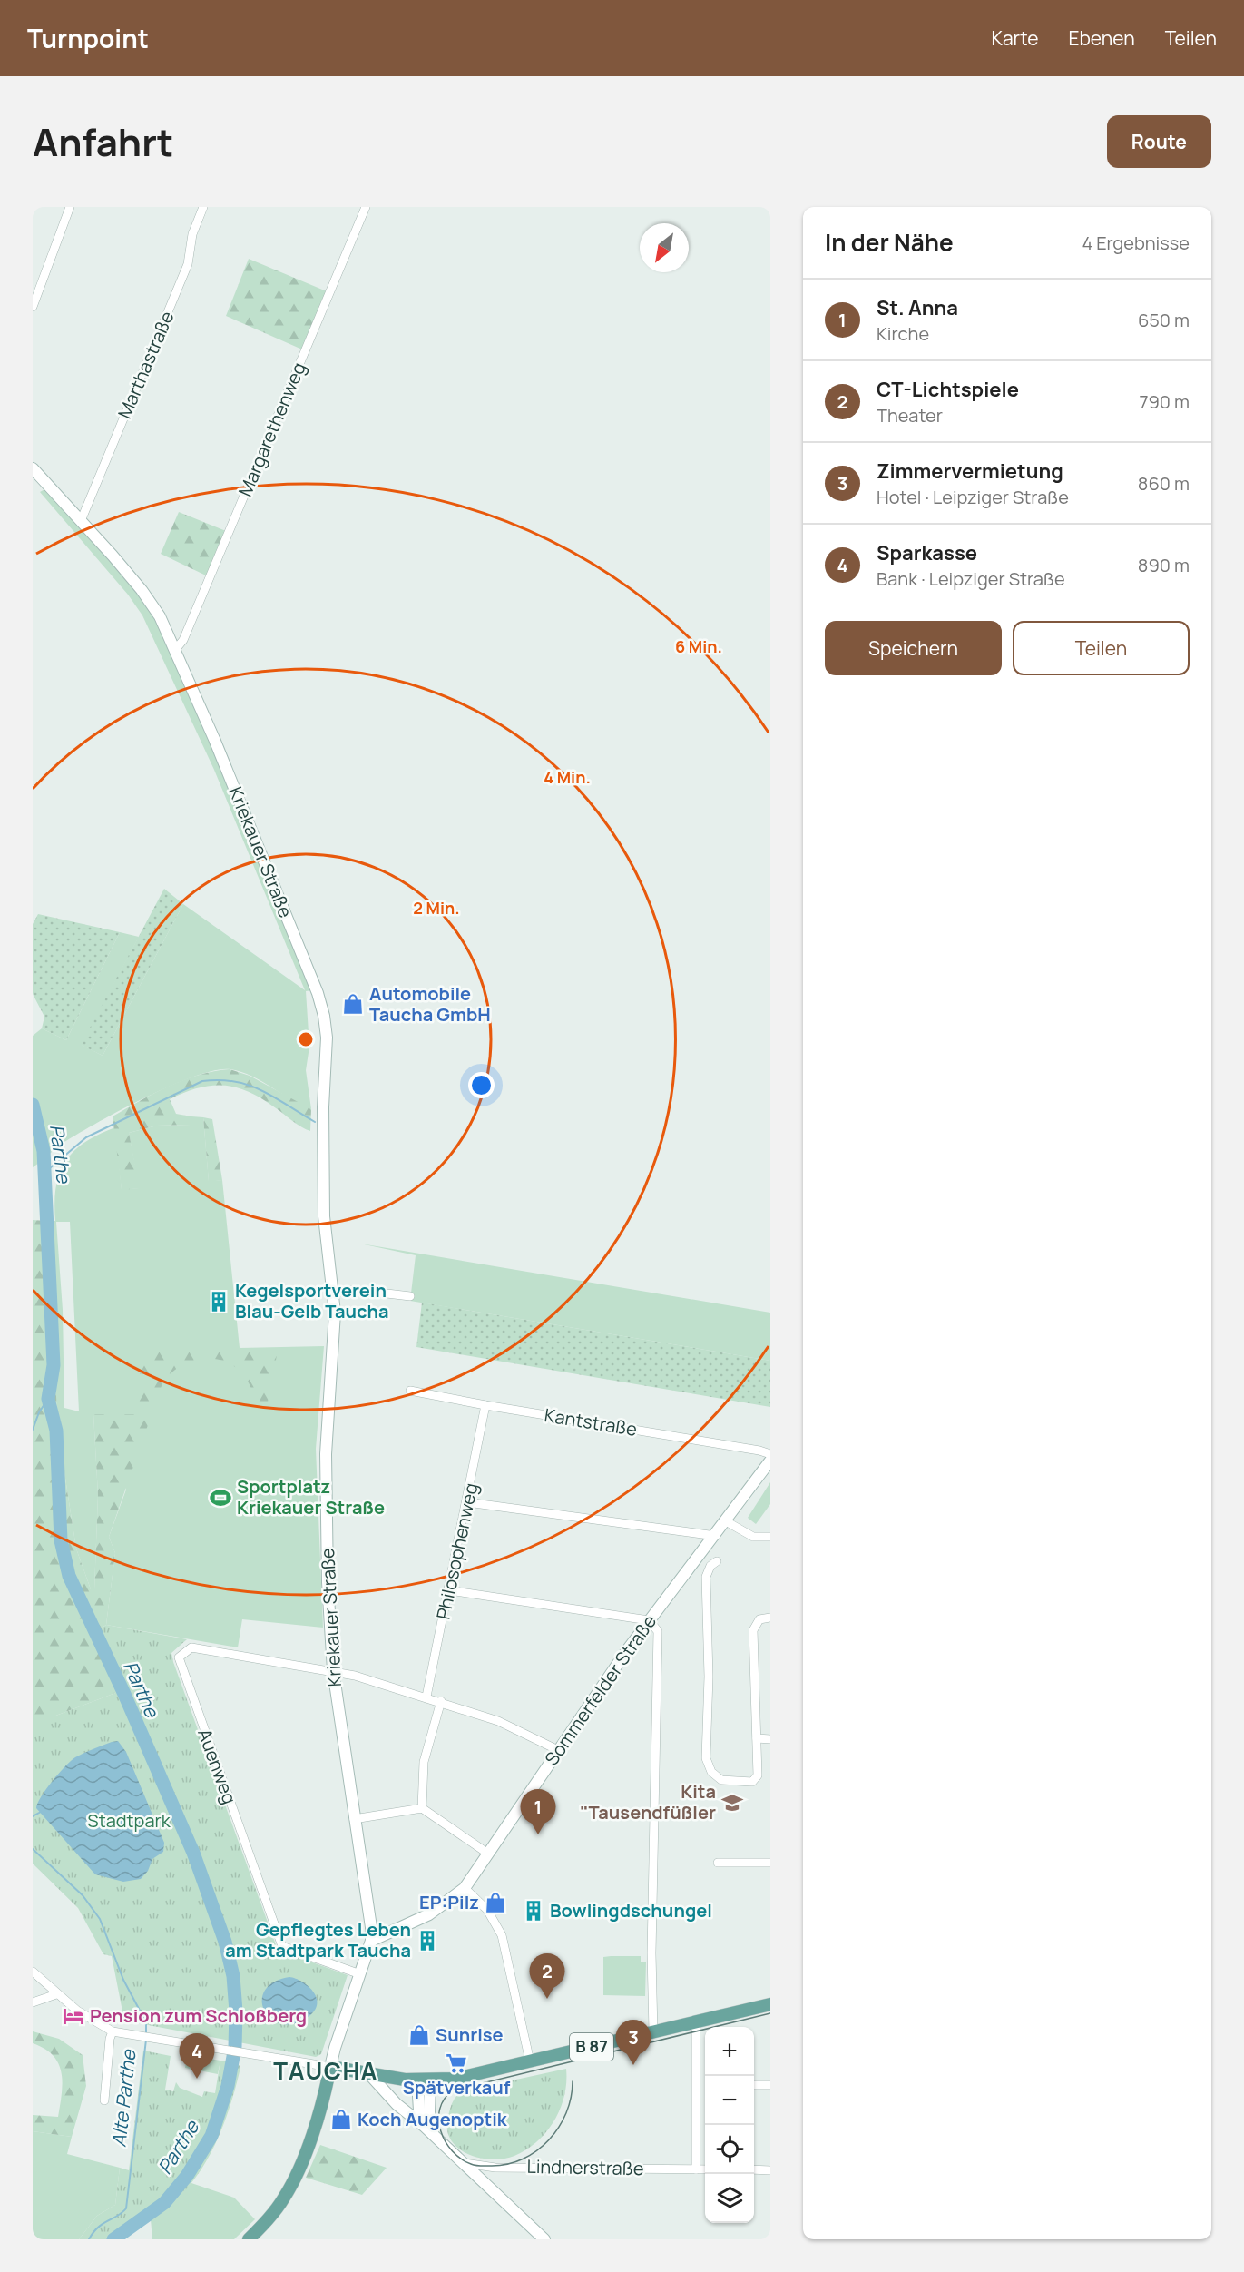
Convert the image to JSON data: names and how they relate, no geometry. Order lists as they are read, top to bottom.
{
  "streets": {
    "main road": ["B 87"],
    "street": [
      "Marthastraße",
      "Margarethenweg",
      "Kriekauer Straße",
      "Kantstraße",
      "Philosophenweg",
      "Sommerfelder Straße",
      "Auenweg",
      "Lindnerstraße"
    ]
  },
  "crossings": [
    ["Marthastraße", "Kriekauer Straße"],
    ["Margarethenweg", "Kriekauer Straße"],
    ["Kriekauer Straße", "Sommerfelder Straße"],
    ["Kriekauer Straße", "Auenweg"],
    ["Kantstraße", "Philosophenweg"]
  ],
  "districts": ["TAUCHA"],
  "water": ["Parthe", "Alte Parthe"],
  "parks": ["Stadtpark"],
  "places": {
    "shop": [
      "Automobile Taucha GmbH",
      "EP:Pilz",
      "Sunrise",
      "Koch Augenoptik"
    ],
    "building": ["Kegelsportverein Blau-Gelb Taucha", "Bowlingdschungel", "Gepflegtes Leben am Stadtpark Taucha"],
    "sports": ["Sportplatz Kriekauer Straße"],
    "school or university": ["Kita \"Tausendfüßler"],
    "hotel": ["Pension zum Schloßberg"],
    "supermarket": ["Spätverkauf"]
  },
  "north": "bottom left",
  "page": {
    "header": "Turnpoint",
    "nav": ["Karte", "Ebenen", "Teilen"],
    "title": "Anfahrt",
    "buttons": [
      "Route",
      ["Speichern", "Teilen"]
    ],
    "heading": ["In der Nähe", "4 Ergebnisse"],
    "list": [
      {
        "mark": "1",
        "name": "St. Anna",
        "note": "Kirche",
        "value": "650 m"
      },
      {
        "mark": "2",
        "name": "CT-Lichtspiele",
        "note": "Theater",
        "value": "790 m"
      },
      {
        "mark": "3",
        "name": "Zimmervermietung",
        "note": "Hotel · Leipziger Straße",
        "value": "860 m"
      },
      {
        "mark": "4",
        "name": "Sparkasse",
        "note": "Bank · Leipziger Straße",
        "value": "890 m"
      }
    ],
    "pins": [
      "1",
      "2",
      "3",
      "4"
    ],
    "map_buttons": ["+", "−"]
  },
  "rings": ["6 Min.", "4 Min.", "2 Min."]
}
